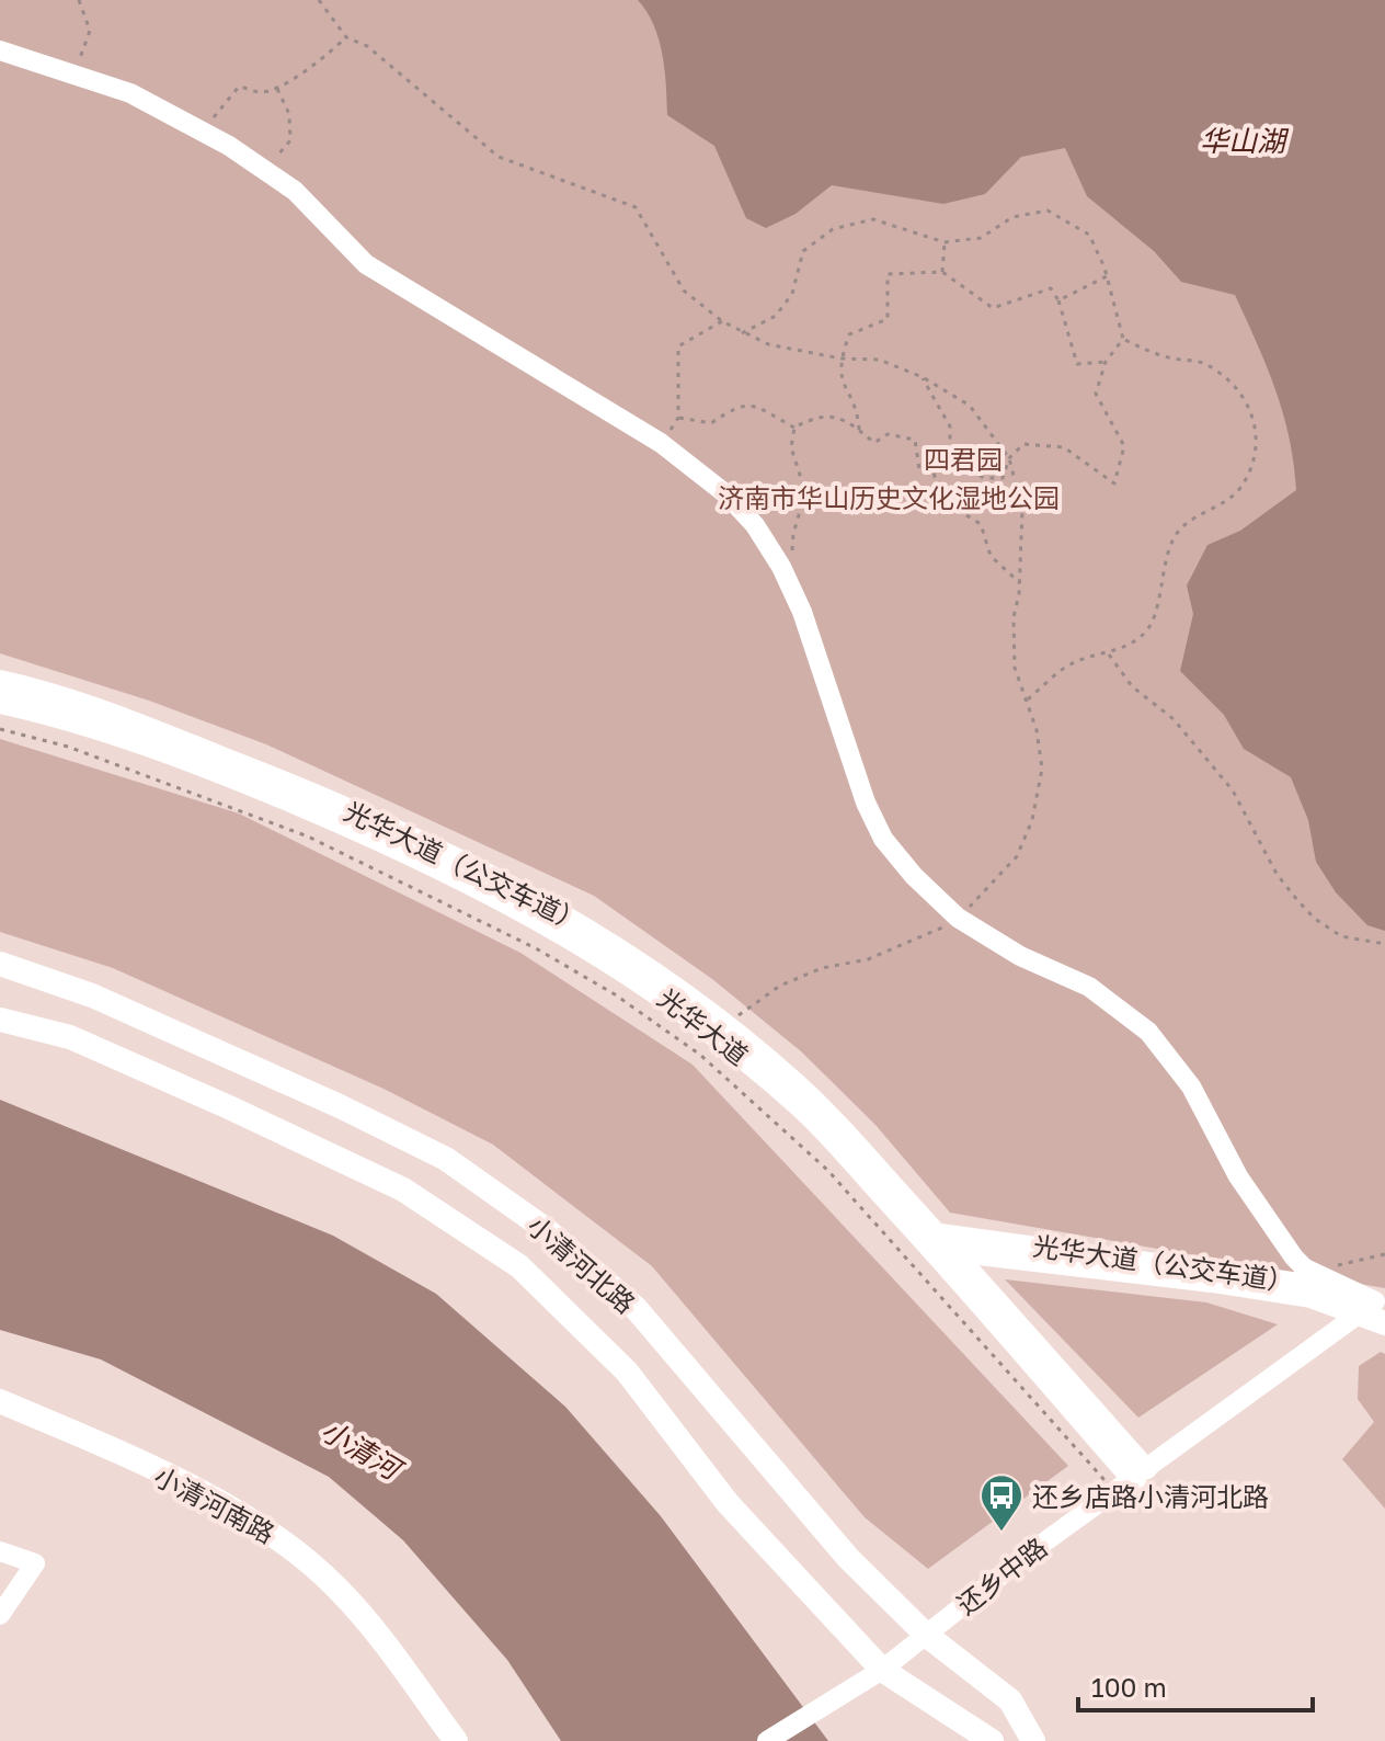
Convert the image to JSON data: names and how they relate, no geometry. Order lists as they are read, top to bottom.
{
  "streets": {
    "main road": ["光华大道", "小清河北路", "小清河南路"],
    "street": ["光华大道（公交车道）", "还乡中路"]
  },
  "crossings": [
    ["光华大道（公交车道）", "光华大道"],
    ["光华大道", "还乡中路"],
    ["小清河北路", "还乡中路"]
  ],
  "water": ["华山湖", "小清河"],
  "parks": ["四君园", "济南市华山历史文化湿地公园"],
  "places": {
    "bus stop": ["还乡店路小清河北路"]
  },
  "scale_bar": "100 m"
}
